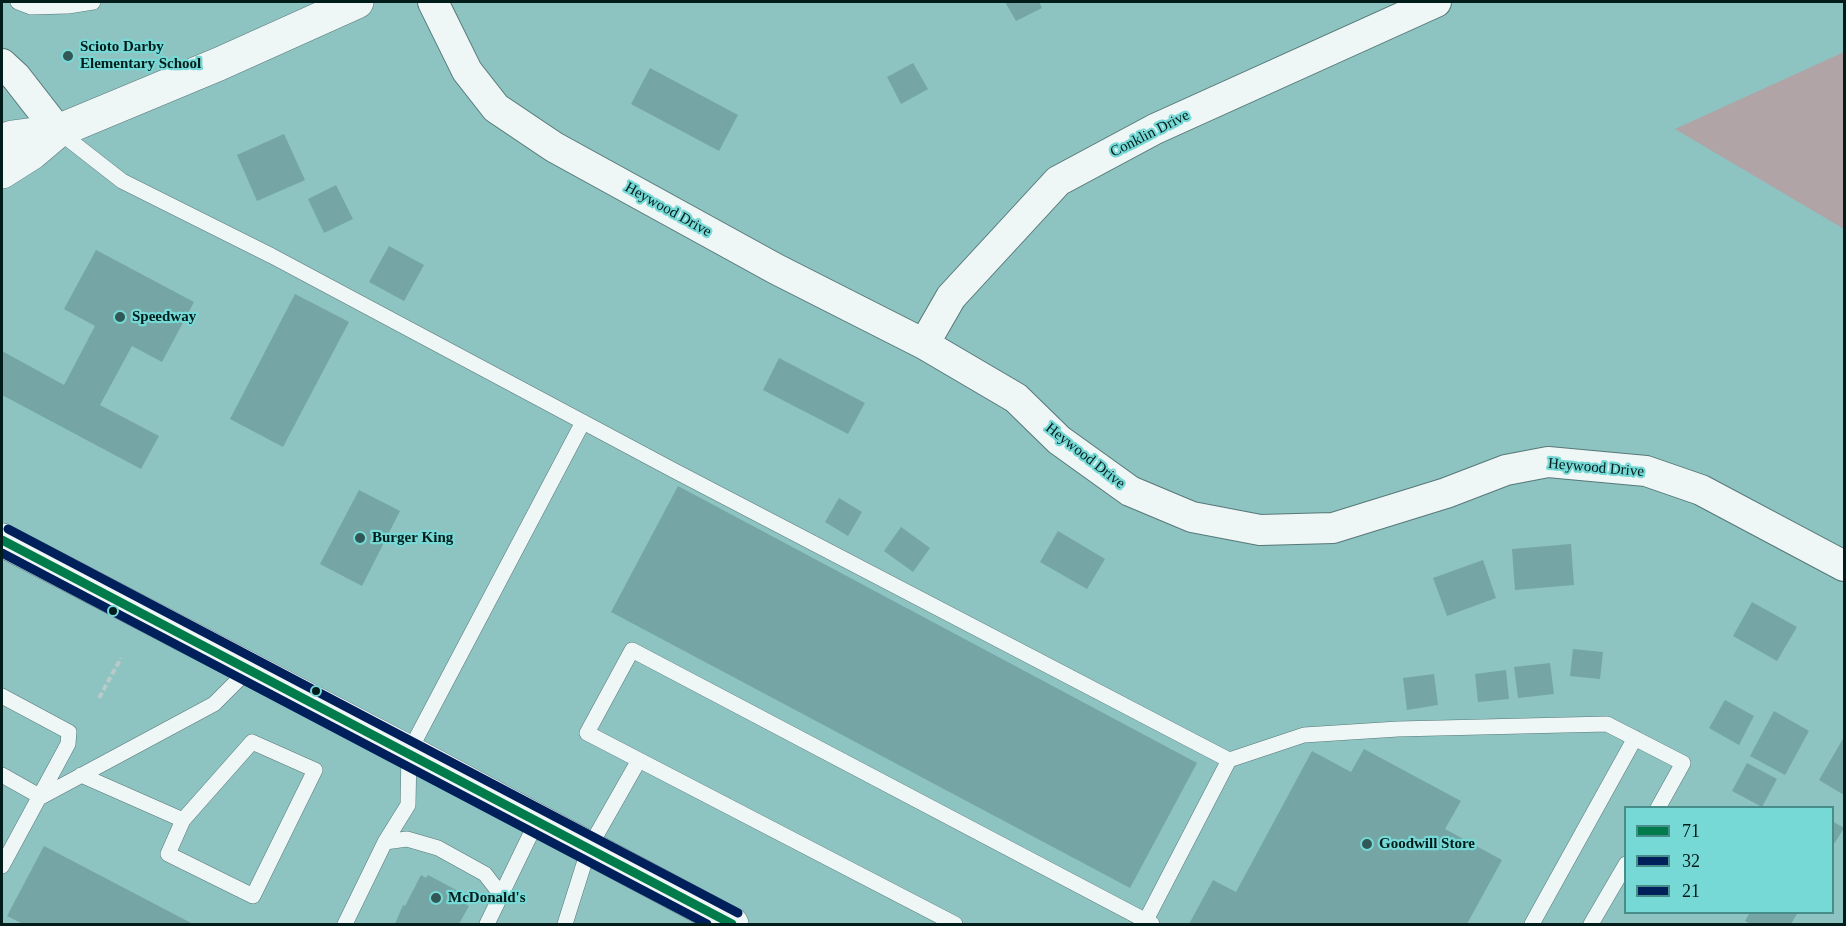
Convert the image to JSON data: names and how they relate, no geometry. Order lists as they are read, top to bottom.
{
  "streets": {
    "street": ["Conklin Drive", "Heywood Drive"]
  },
  "crossings": [
    ["Conklin Drive", "Heywood Drive"]
  ],
  "places": [
    "Scioto Darby Elementary School",
    "Speedway",
    "Burger King",
    "Goodwill Store",
    "McDonald's"
  ],
  "lines": ["transit line 21", "transit line 71", "transit line 32"],
  "legend": ["71", "32", "21"]
}
